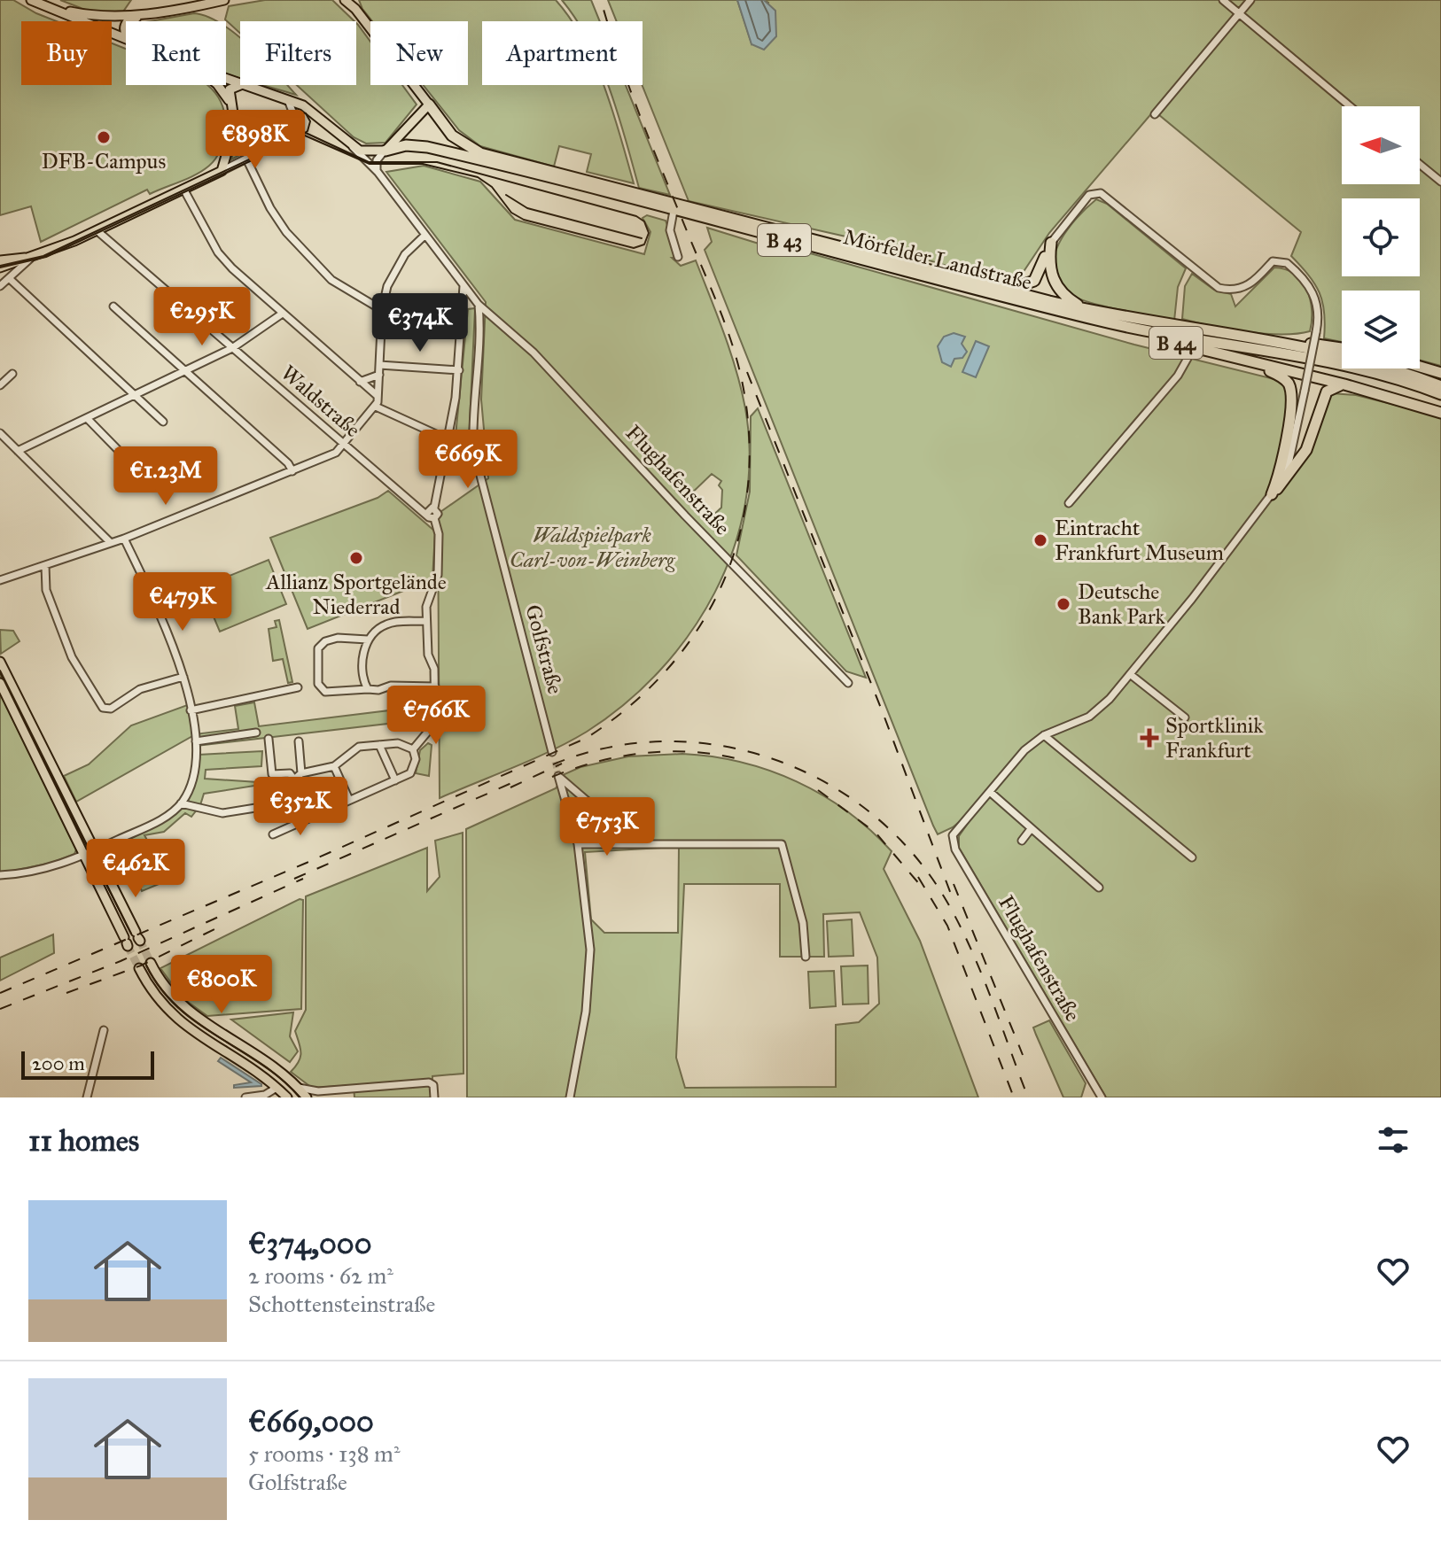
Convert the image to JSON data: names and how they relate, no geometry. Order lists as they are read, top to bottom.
{
  "streets": {
    "highway": ["B 43", "Mörfelder Landstraße", "B 44"],
    "street": ["Waldstraße", "Flughafenstraße", "Golfstraße"]
  },
  "crossings": [
    ["B 43", "Mörfelder Landstraße"],
    ["B 43", "Flughafenstraße"],
    ["Mörfelder Landstraße", "B 44"],
    ["Flughafenstraße", "Golfstraße"]
  ],
  "parks": ["Waldspielpark Carl-von-Weinberg"],
  "places": {
    "other": [
      "DFB-Campus",
      "Eintracht Frankfurt Museum",
      "Allianz Sportgelände Niederrad",
      "Deutsche Bank Park"
    ],
    "health": ["Sportklinik Frankfurt"]
  },
  "scale_bar": "200 m",
  "north": "left",
  "page": {
    "chip": [
      "Buy",
      "Rent",
      "Filters",
      "New",
      "Apartment"
    ],
    "price": [
      "€898K",
      "€295K",
      "€374K",
      "€669K",
      "€1.23M",
      "€479K",
      "€766K",
      "€352K",
      "€753K",
      "€462K",
      "€800K"
    ],
    "scale": "200 m",
    "heading": "11 homes",
    "list": [
      {
        "name": "€374,000",
        "note": "2 rooms · 62 m² · Schottensteinstraße"
      },
      {
        "name": "€669,000",
        "note": "5 rooms · 138 m² · Golfstraße"
      }
    ]
  }
}
